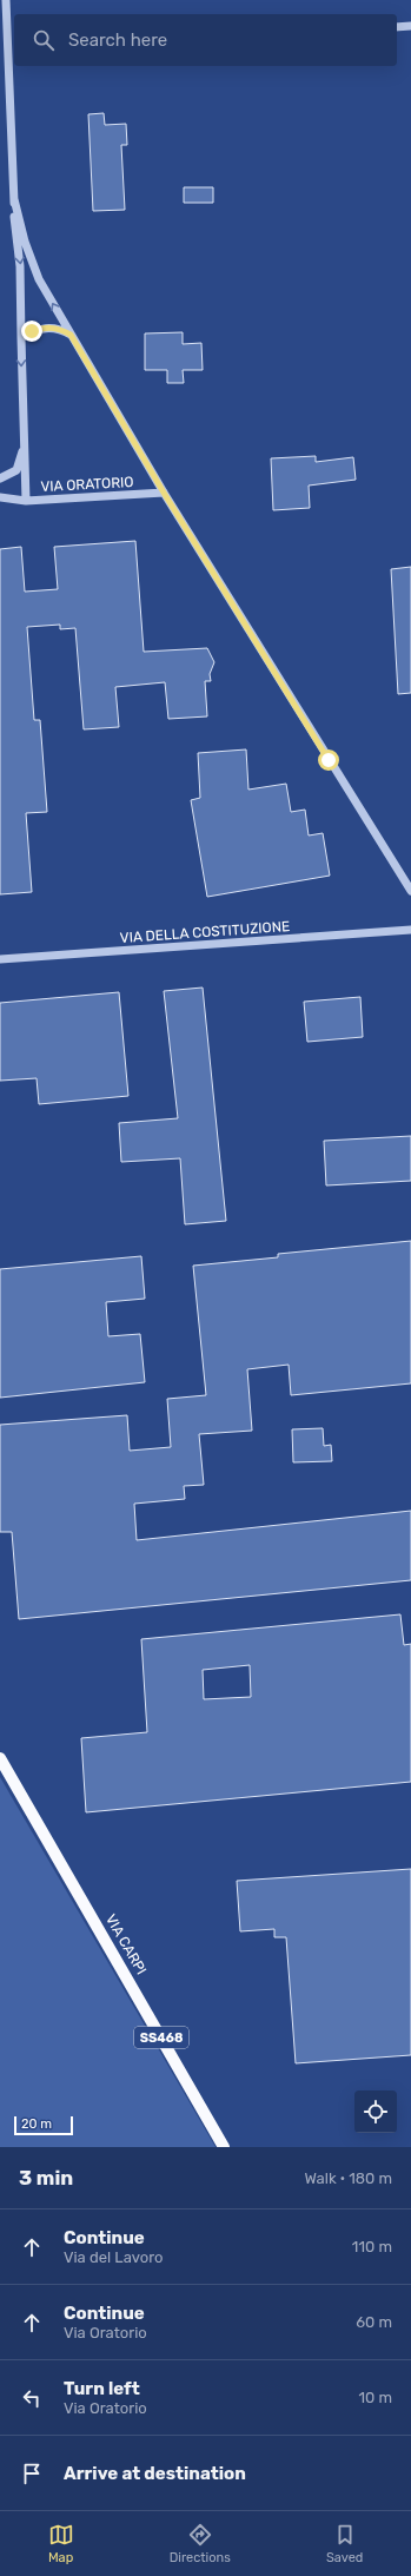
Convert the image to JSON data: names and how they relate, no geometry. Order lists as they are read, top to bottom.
{
  "streets": {
    "main road": ["VIA CARPI", "SS468"],
    "street": ["VIA ORATORIO", "VIA DELLA COSTITUZIONE"]
  },
  "scale_bar": "20 m",
  "page": {
    "search": "Search here",
    "scale": "20 m",
    "heading": ["3 min", "Walk · 180 m"],
    "list": [
      ["Continue", "Via del Lavoro", "110 m"],
      ["Continue", "Via Oratorio", "60 m"],
      ["Turn left", "Via Oratorio", "10 m"],
      "Arrive at destination"
    ],
    "nav": ["Map", "Directions", "Saved"]
  }
}
